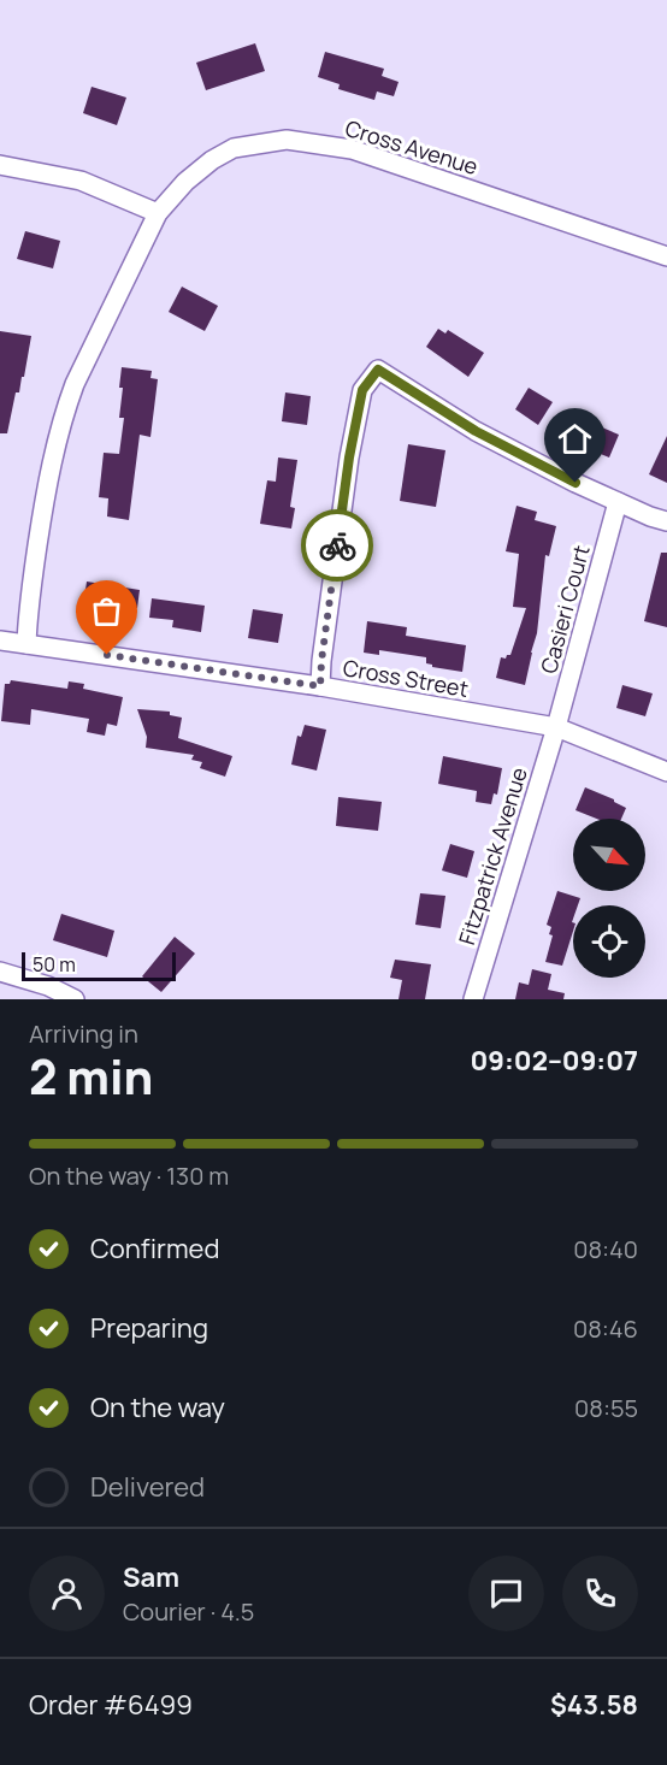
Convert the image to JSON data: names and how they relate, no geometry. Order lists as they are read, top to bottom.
{
  "streets": {
    "street": [
      "Cross Avenue",
      "Casieri Court",
      "Cross Street",
      "Fitzpatrick Avenue"
    ]
  },
  "crossings": [
    ["Cross Avenue", "Cross Street"],
    ["Casieri Court", "Cross Street"],
    ["Casieri Court", "Fitzpatrick Avenue"],
    ["Cross Street", "Fitzpatrick Avenue"]
  ],
  "scale_bar": "50 m",
  "north": "bottom right",
  "page": {
    "scale": "50 m",
    "heading": ["2 min", "Arriving in", "09:02–09:07"],
    "panel": [
      "Sam",
      "Courier · 4.5",
      "Order #6499",
      "$43.58"
    ],
    "bar": "On the way · 130 m",
    "list": [
      ["Confirmed", "08:40"],
      ["Preparing", "08:46"],
      ["On the way", "08:55"],
      "Delivered"
    ]
  }
}
